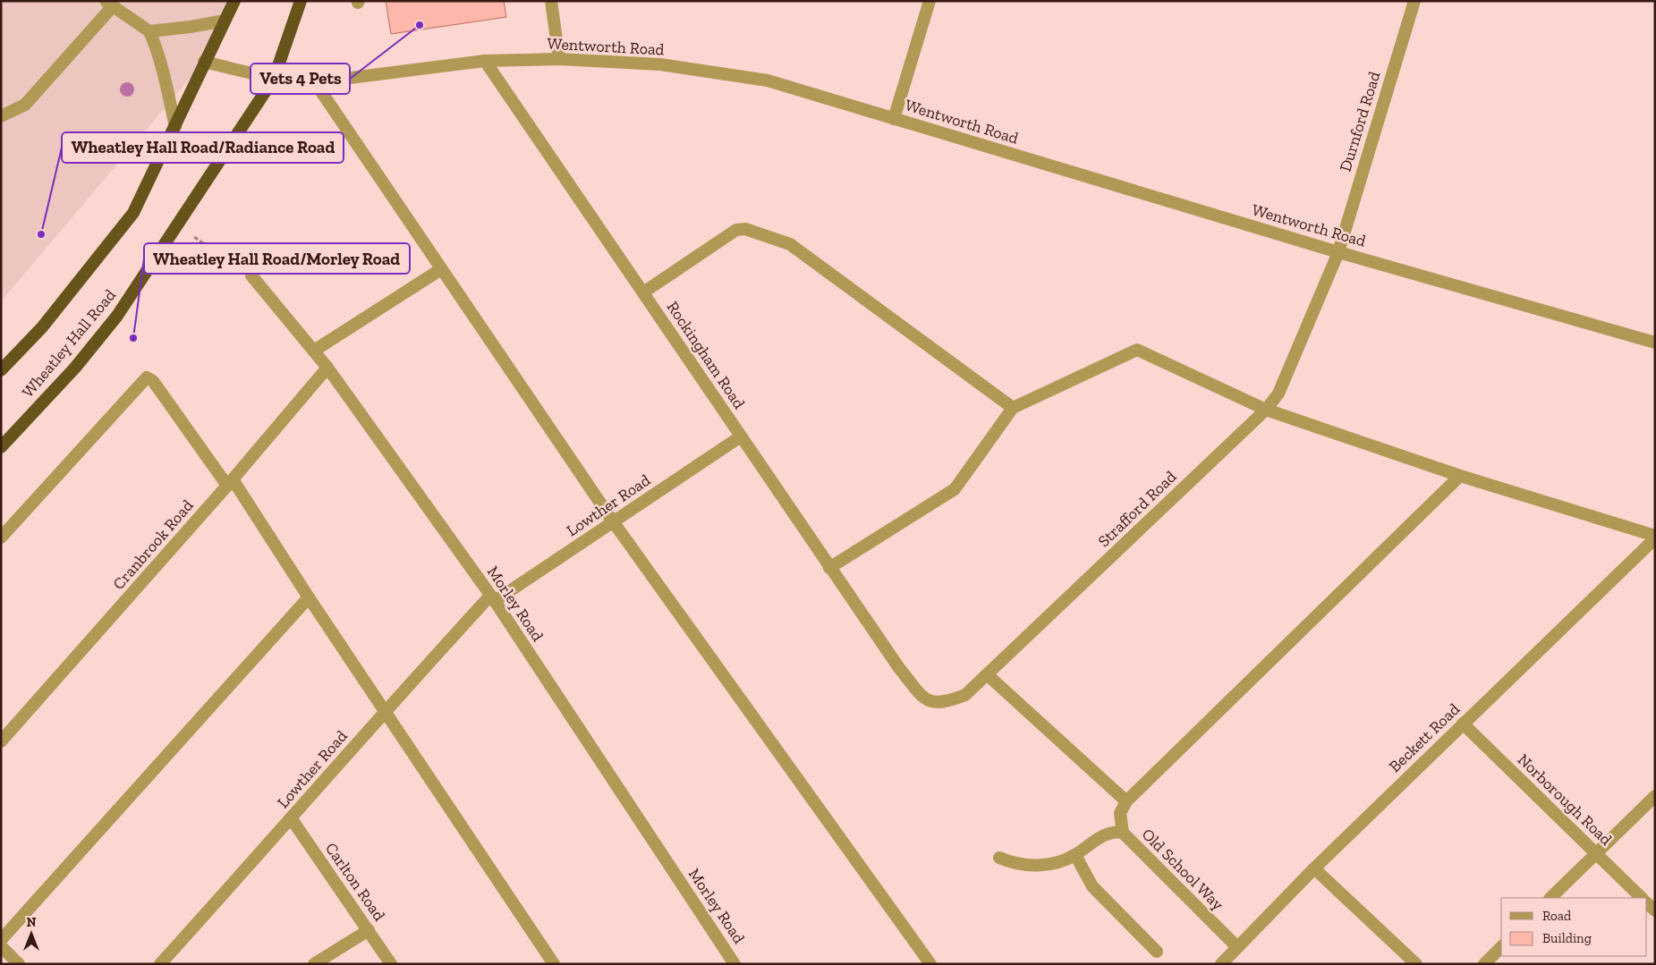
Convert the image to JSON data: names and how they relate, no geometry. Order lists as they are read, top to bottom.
{
  "streets": {
    "highway": ["Wheatley Hall Road"],
    "street": [
      "Wentworth Road",
      "Durnford Road",
      "Rockingham Road",
      "Lowther Road",
      "Strafford Road",
      "Cranbrook Road",
      "Morley Road",
      "Beckett Road",
      "Norborough Road",
      "Old School Way",
      "Carlton Road"
    ]
  },
  "crossings": [
    ["Wentworth Road", "Durnford Road"],
    ["Wentworth Road", "Wheatley Hall Road"],
    ["Wentworth Road", "Rockingham Road"],
    ["Wentworth Road", "Strafford Road"],
    ["Durnford Road", "Strafford Road"],
    ["Rockingham Road", "Lowther Road"],
    ["Rockingham Road", "Strafford Road"],
    ["Lowther Road", "Morley Road"],
    ["Lowther Road", "Carlton Road"],
    ["Cranbrook Road", "Morley Road"],
    ["Beckett Road", "Norborough Road"],
    ["Beckett Road", "Old School Way"]
  ],
  "places": ["Vets 4 Pets", "Wheatley Hall Road/Radiance Road", "Wheatley Hall Road/Morley Road"],
  "legend": ["Road", "Building"],
  "north": "top"
}
